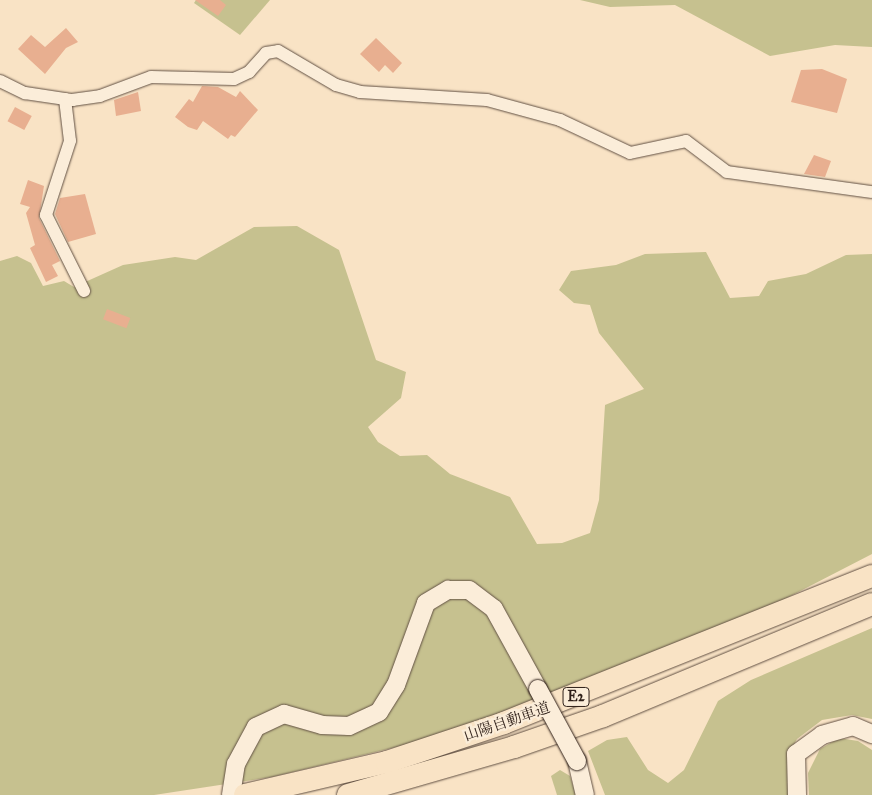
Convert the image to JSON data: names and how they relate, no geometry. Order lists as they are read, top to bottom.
{
  "streets": {
    "highway": ["E2", "山陽自動車道"]
  }
}
